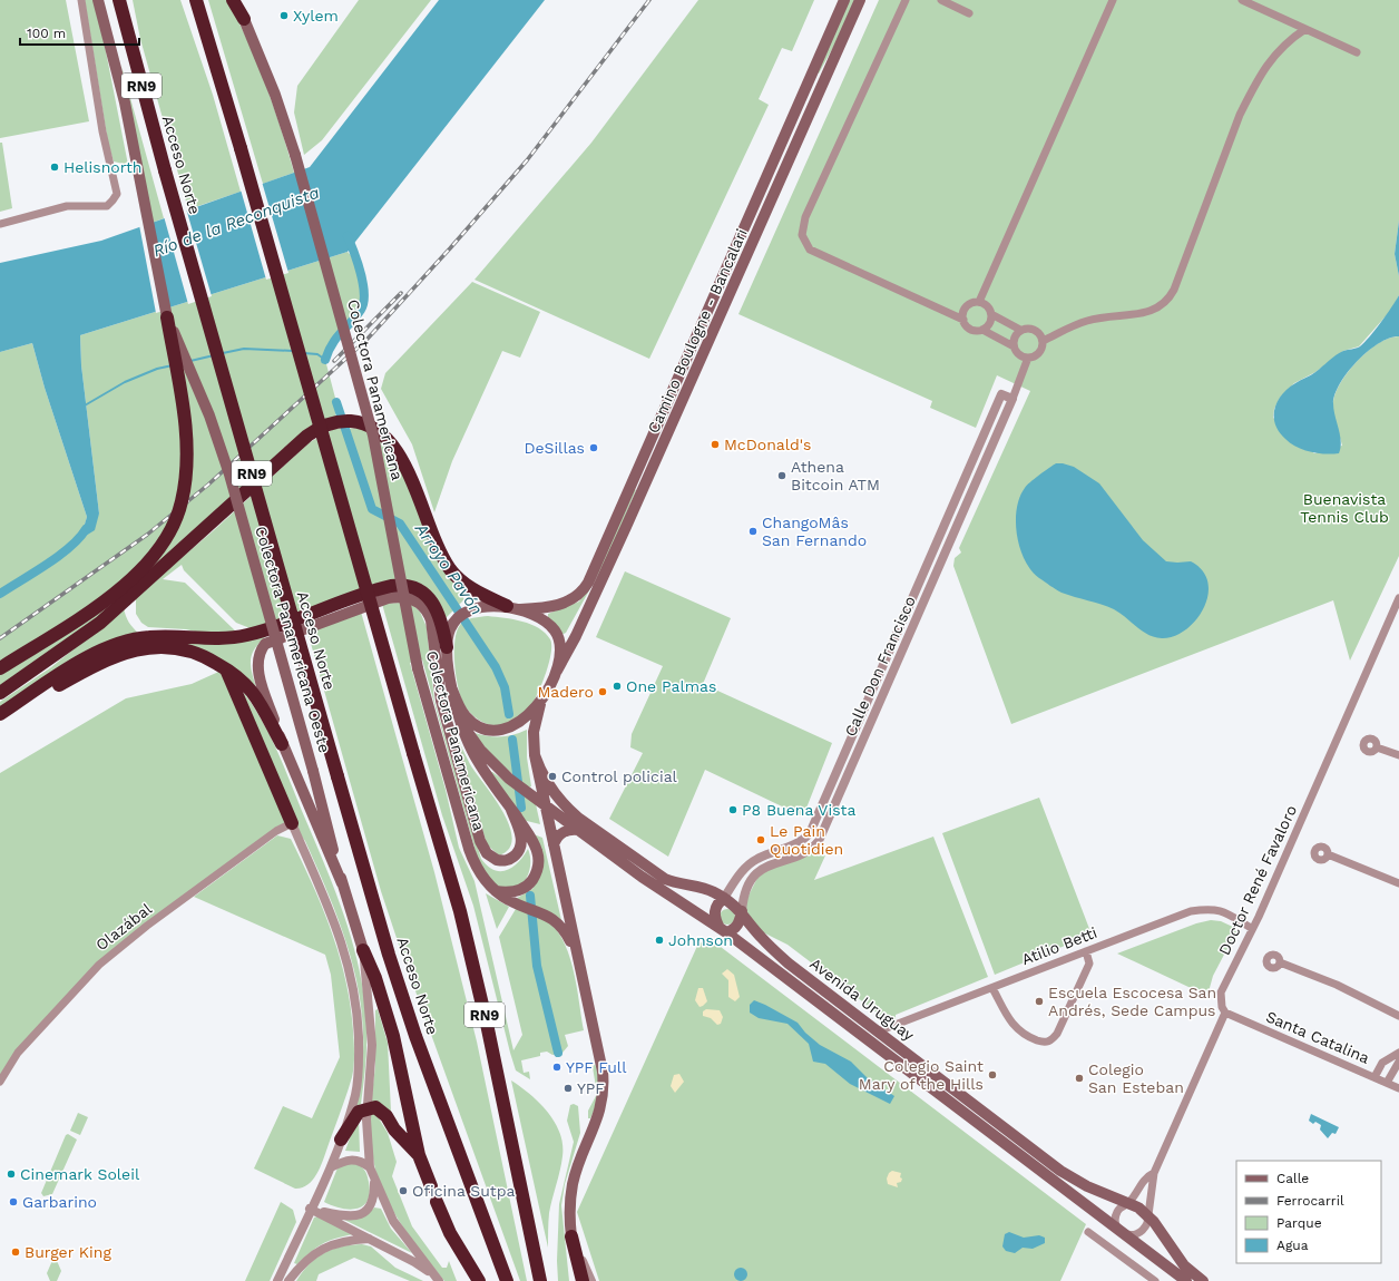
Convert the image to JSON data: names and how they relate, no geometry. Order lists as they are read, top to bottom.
{
  "streets": {
    "highway": ["RN9", "Acceso Norte"],
    "main road": [
      "Camino Boulogne - Bancalari",
      "Colectora Panamericana",
      "Colectora Panamericana Oeste",
      "Avenida Uruguay"
    ],
    "street": [
      "Calle Don Francisco",
      "Doctor René Favaloro",
      "Olazábal",
      "Atilio Betti",
      "Santa Catalina"
    ]
  },
  "crossings": [
    ["Calle Don Francisco", "Avenida Uruguay"],
    ["Doctor René Favaloro", "Atilio Betti"],
    ["Doctor René Favaloro", "Santa Catalina"],
    ["Atilio Betti", "Avenida Uruguay"]
  ],
  "water": ["Río de la Reconquista", "Arroyo Pavón"],
  "parks": ["Buenavista Tennis Club"],
  "places": [
    "Xylem",
    "Helisnorth",
    "McDonald's",
    "DeSillas",
    "Athena Bitcoin ATM",
    "ChangoMâs San Fernando",
    "One Palmas",
    "Madero",
    "Control policial",
    "P8 Buena Vista",
    "Le Pain Quotidien",
    "Johnson",
    "Escuela Escocesa San Andrés, Sede Campus",
    "YPF Full",
    "Colegio Saint Mary of the Hills",
    "Colegio San Esteban",
    "YPF",
    "Cinemark Soleil",
    "Oficina Sutpa",
    "Garbarino",
    "Burger King"
  ],
  "legend": [
    "Calle",
    "Ferrocarril",
    "Parque",
    "Agua"
  ],
  "scale_bar": "100 m"
}
